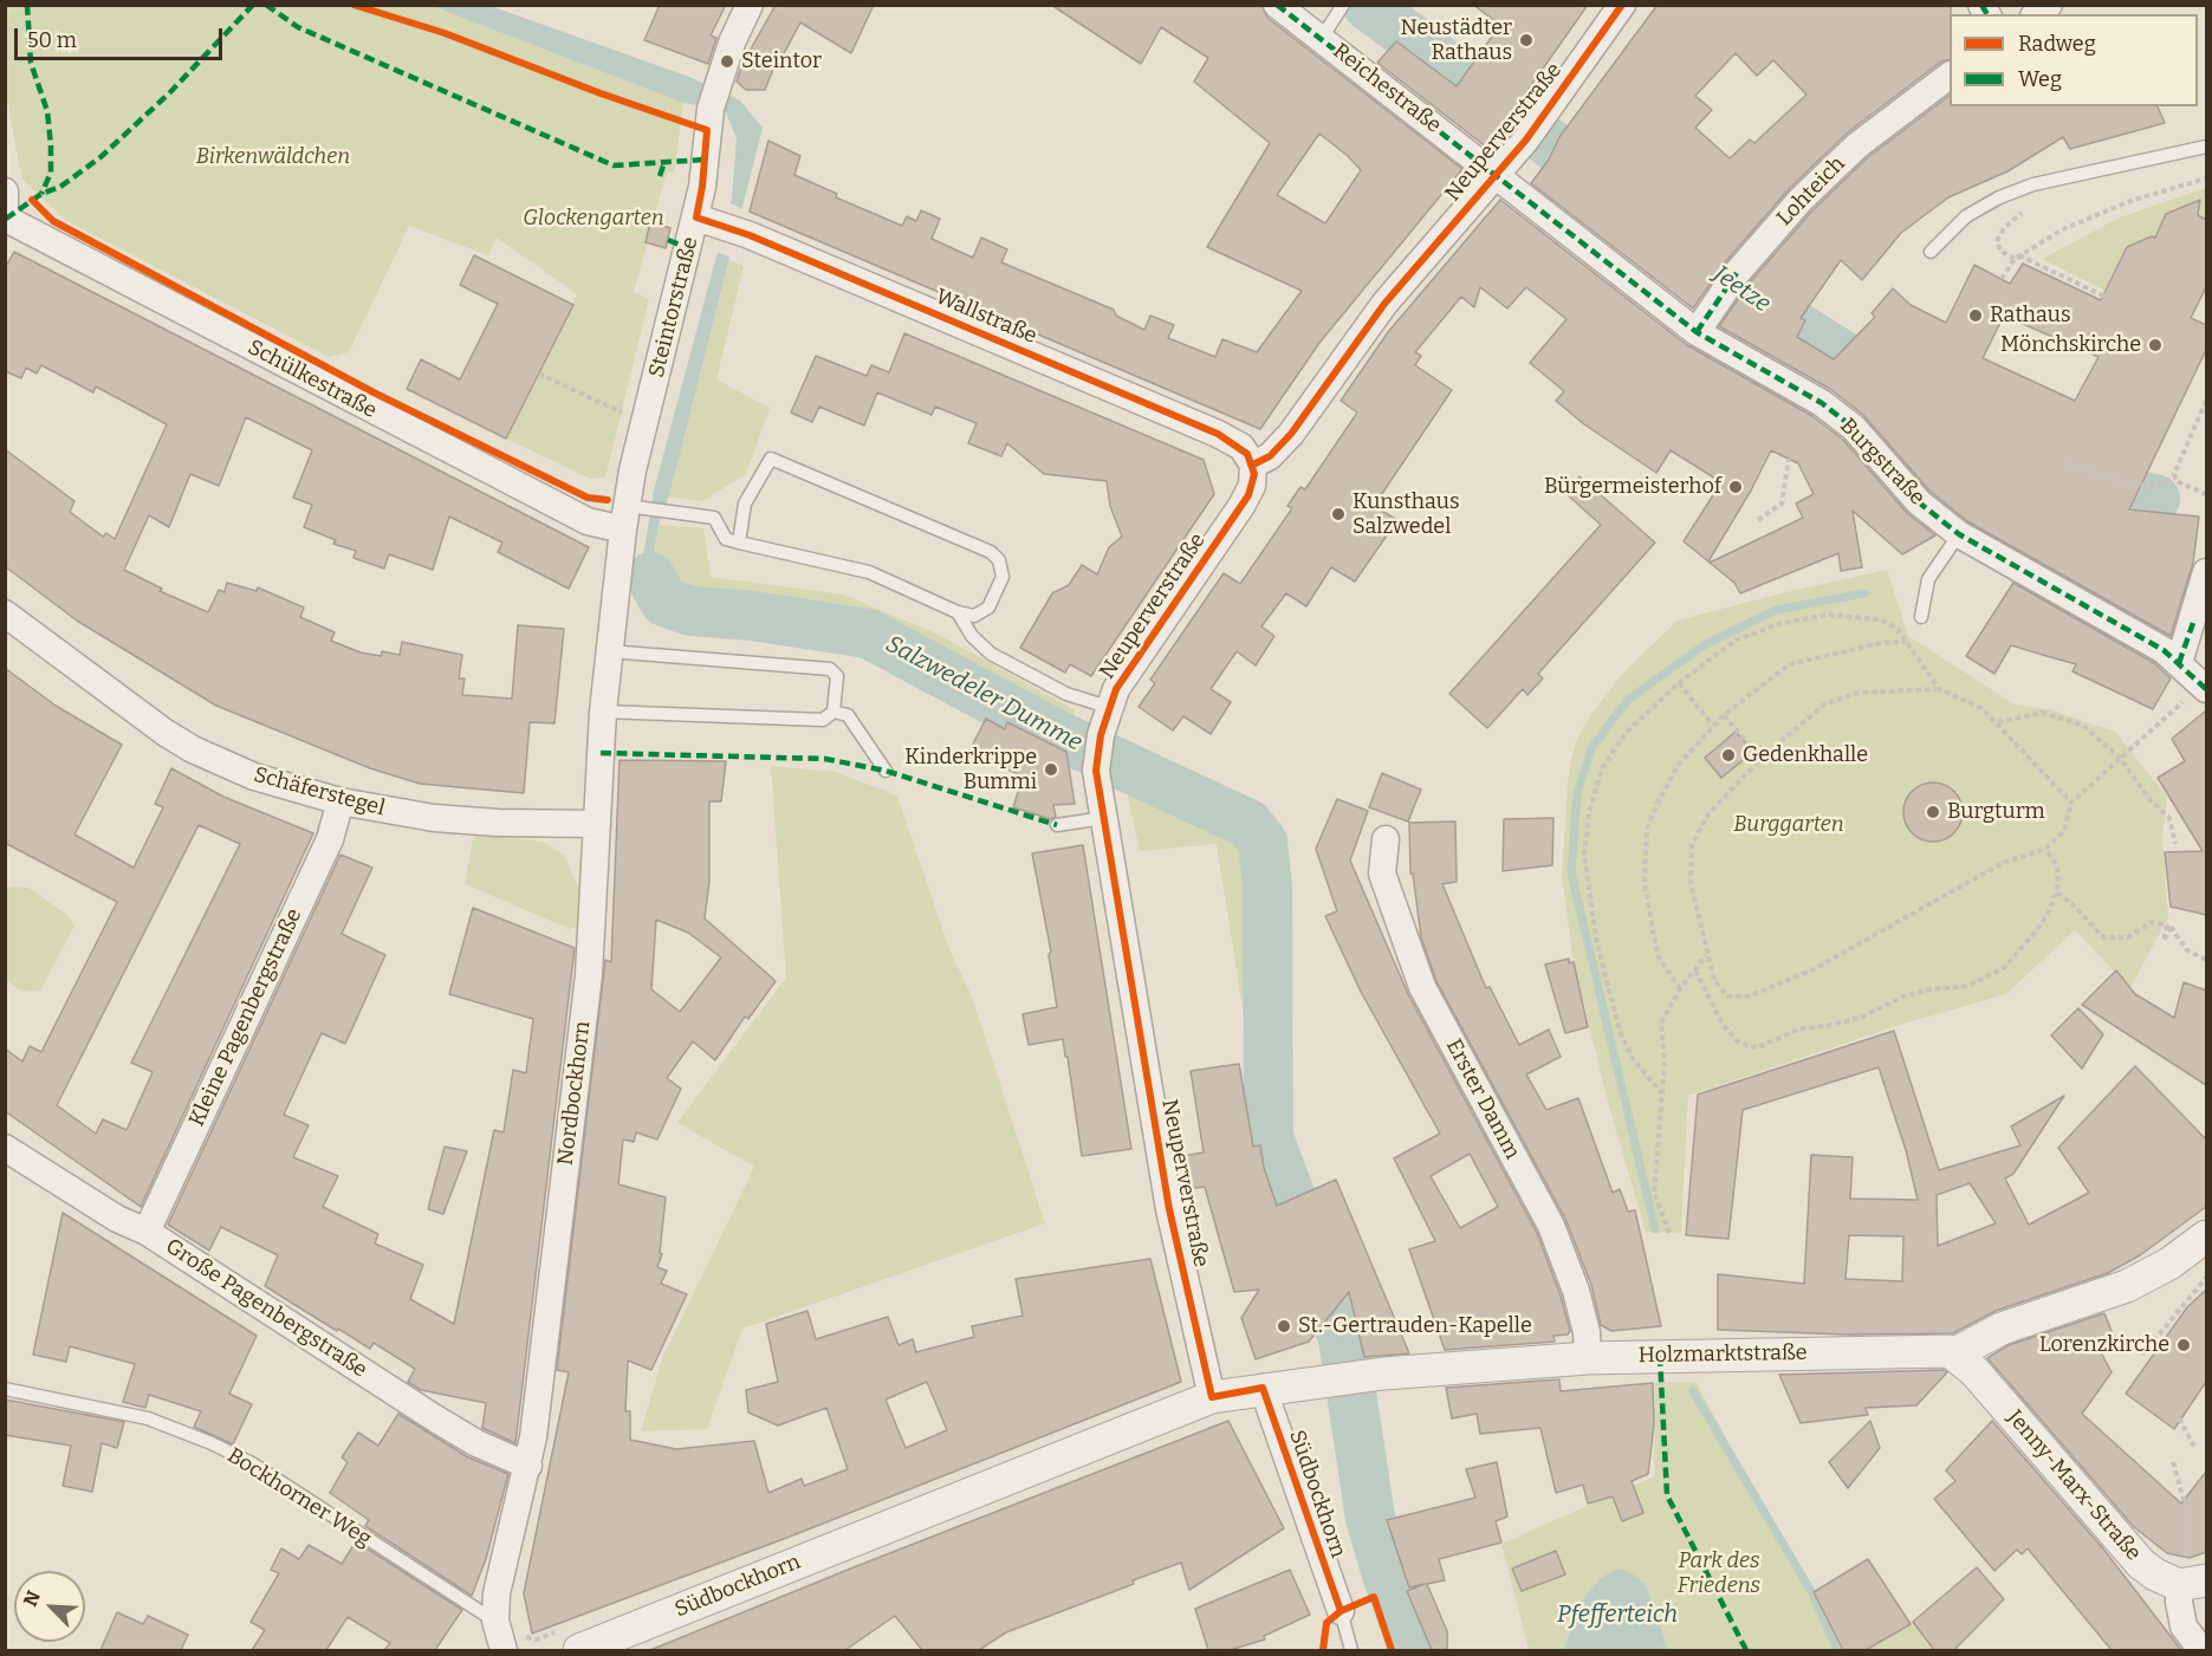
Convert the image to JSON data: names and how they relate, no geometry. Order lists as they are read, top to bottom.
{
  "streets": {
    "street": [
      "Reichestraße",
      "Neuperverstraße",
      "Lohteich",
      "Steintorstraße",
      "Wallstraße",
      "Schülkestraße",
      "Burgstraße",
      "Schäferstegel",
      "Kleine Pagenbergstraße",
      "Nordbockhorn",
      "Erster Damm",
      "Große Pagenbergstraße",
      "Holzmarktstraße",
      "Jenny-Marx-Straße",
      "Südbockhorn"
    ],
    "lane": ["Bockhorner Weg"]
  },
  "crossings": [
    ["Reichestraße", "Neuperverstraße"],
    ["Reichestraße", "Burgstraße"],
    ["Neuperverstraße", "Wallstraße"],
    ["Neuperverstraße", "Burgstraße"],
    ["Neuperverstraße", "Holzmarktstraße"],
    ["Neuperverstraße", "Südbockhorn"],
    ["Lohteich", "Burgstraße"],
    ["Steintorstraße", "Wallstraße"],
    ["Steintorstraße", "Schülkestraße"],
    ["Steintorstraße", "Nordbockhorn"],
    ["Schülkestraße", "Nordbockhorn"],
    ["Schäferstegel", "Kleine Pagenbergstraße"],
    ["Schäferstegel", "Nordbockhorn"],
    ["Kleine Pagenbergstraße", "Große Pagenbergstraße"],
    ["Nordbockhorn", "Große Pagenbergstraße"],
    ["Nordbockhorn", "Bockhorner Weg"],
    ["Erster Damm", "Holzmarktstraße"],
    ["Holzmarktstraße", "Jenny-Marx-Straße"],
    ["Holzmarktstraße", "Südbockhorn"]
  ],
  "water": ["Jeetze", "Salzwedeler Dumme", "Pfefferteich"],
  "parks": [
    "Birkenwäldchen",
    "Glockengarten",
    "Burggarten",
    "Park des Friedens"
  ],
  "places": [
    "Neustädter Rathaus",
    "Steintor",
    "Rathaus",
    "Mönchskirche",
    "Bürgermeisterhof",
    "Kunsthaus Salzwedel",
    "Gedenkhalle",
    "Kinderkrippe Bummi",
    "Burgturm",
    "St.-Gertrauden-Kapelle",
    "Lorenzkirche"
  ],
  "legend": ["Radweg", "Weg"],
  "scale_bar": "50 m",
  "north": "top left"
}
